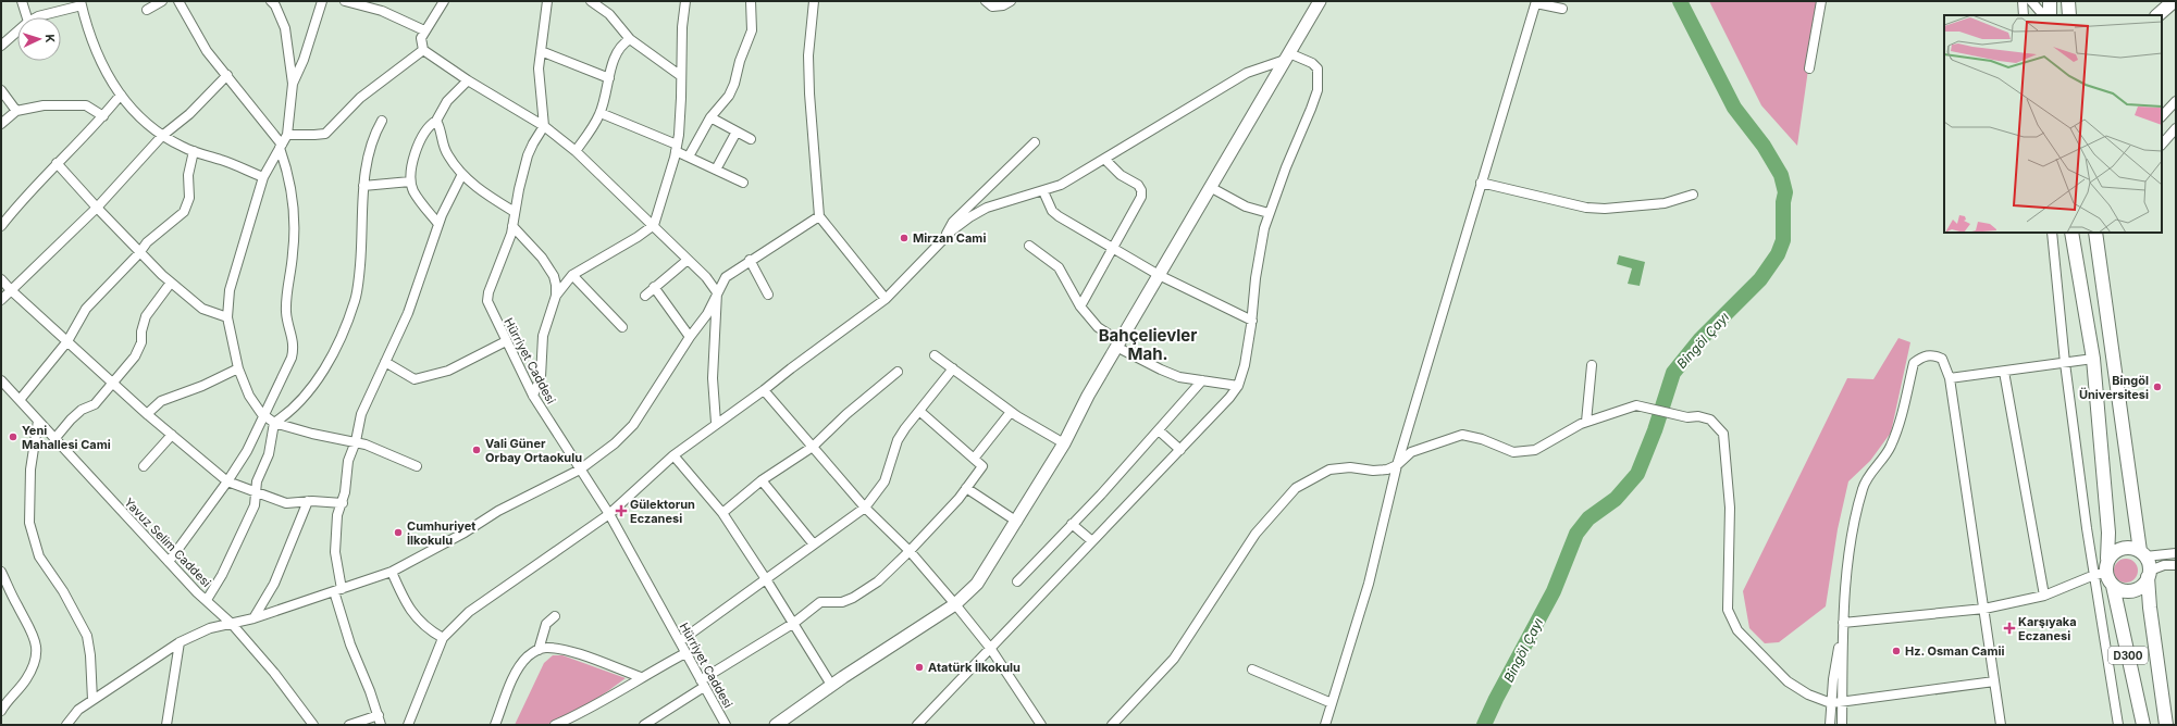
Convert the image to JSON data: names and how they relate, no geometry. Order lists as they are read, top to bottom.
{
  "streets": {
    "highway": ["D300"],
    "street": ["Hürriyet Caddesi", "Yavuz Selim Caddesi"]
  },
  "districts": ["Bahçelievler Mah."],
  "water": ["Bingöl Çayı"],
  "places": {
    "other": [
      "Mirzan Cami",
      "Bingöl Üniversitesi",
      "Yeni Mahallesi Cami",
      "Vali Güner Orbay Ortaokulu",
      "Cumhuriyet İlkokulu",
      "Hz. Osman Camii",
      "Atatürk İlkokulu"
    ],
    "health": ["Gülektorun Eczanesi", "Karşıyaka Eczanesi"]
  },
  "north": "right"
}
